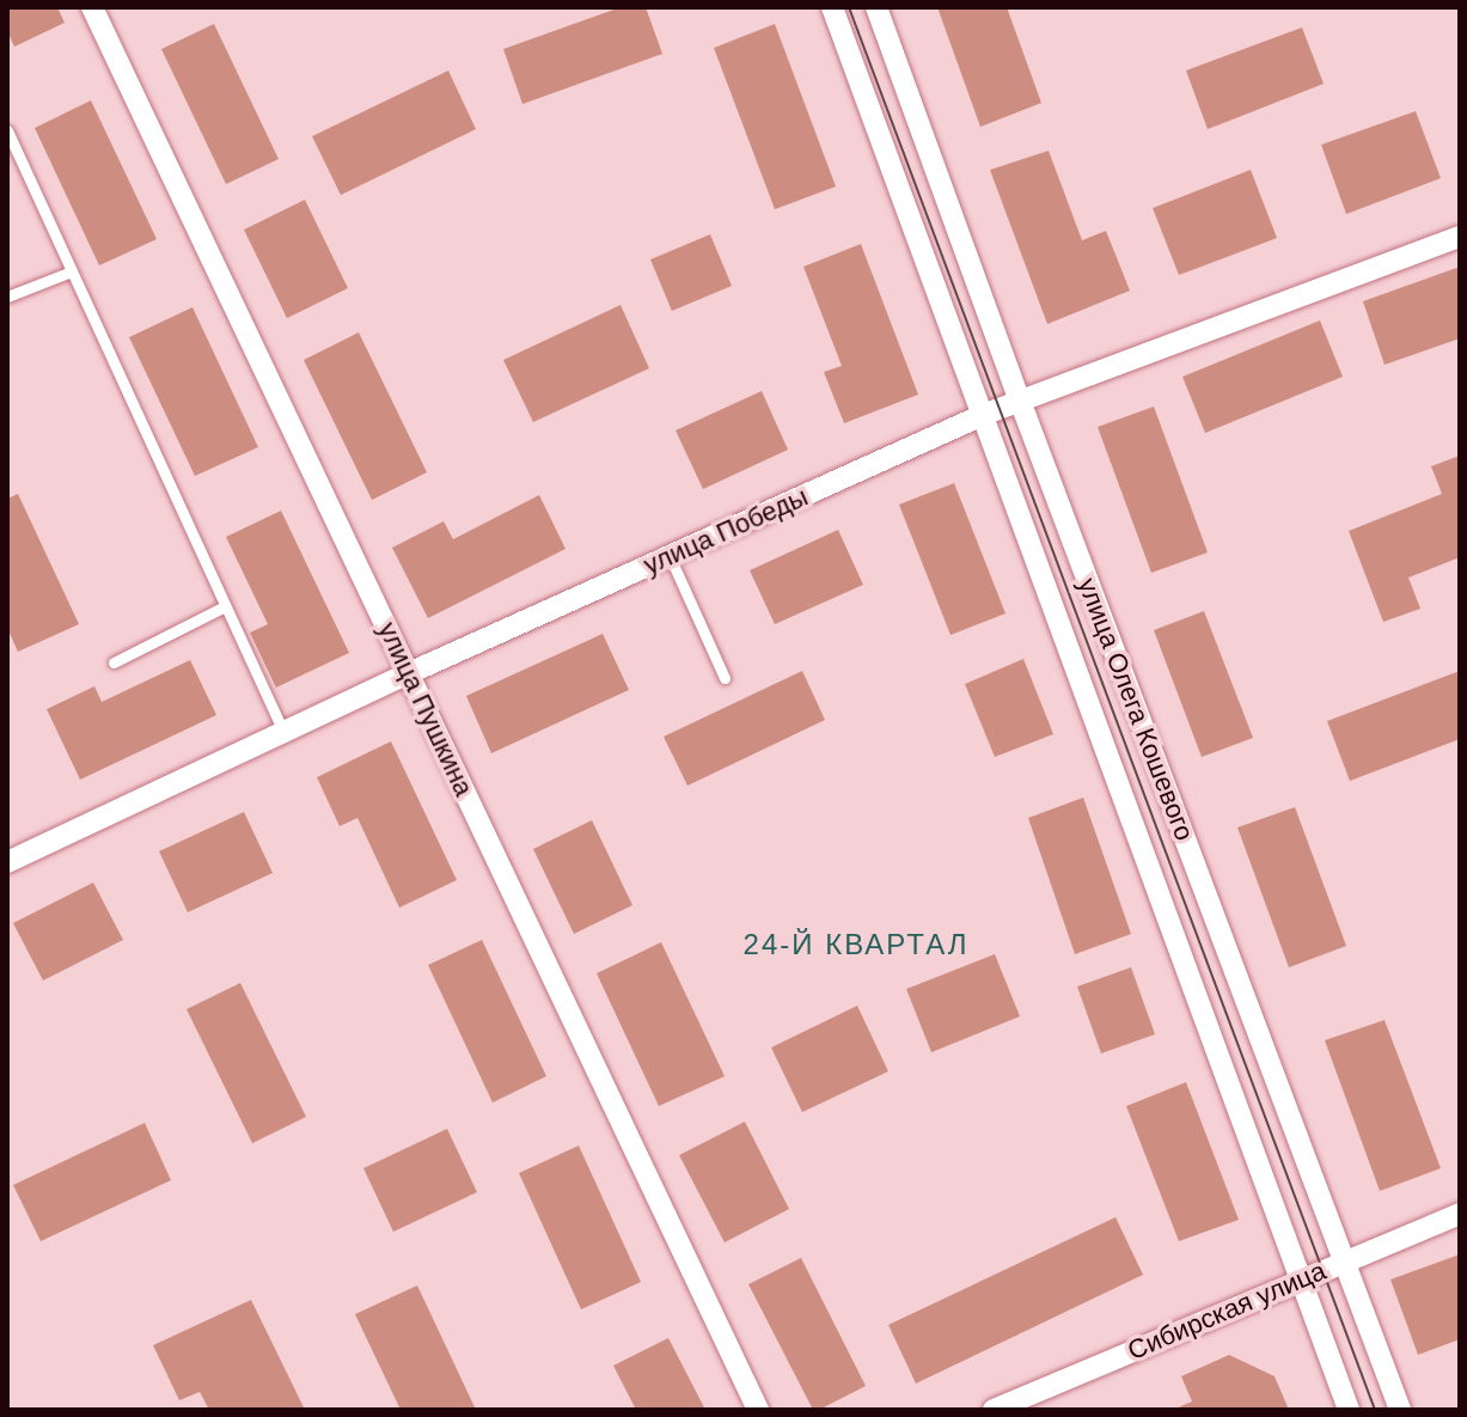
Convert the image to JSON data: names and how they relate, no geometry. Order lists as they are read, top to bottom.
{
  "streets": {
    "street": [
      "улица Победы",
      "улица Пушкина",
      "улица Олега Кошевого",
      "Сибирская улица"
    ]
  },
  "crossings": [
    ["улица Победы", "улица Пушкина"],
    ["улица Победы", "улица Олега Кошевого"],
    ["улица Олега Кошевого", "Сибирская улица"]
  ],
  "districts": ["24-Й КВАРТАЛ"]
}
